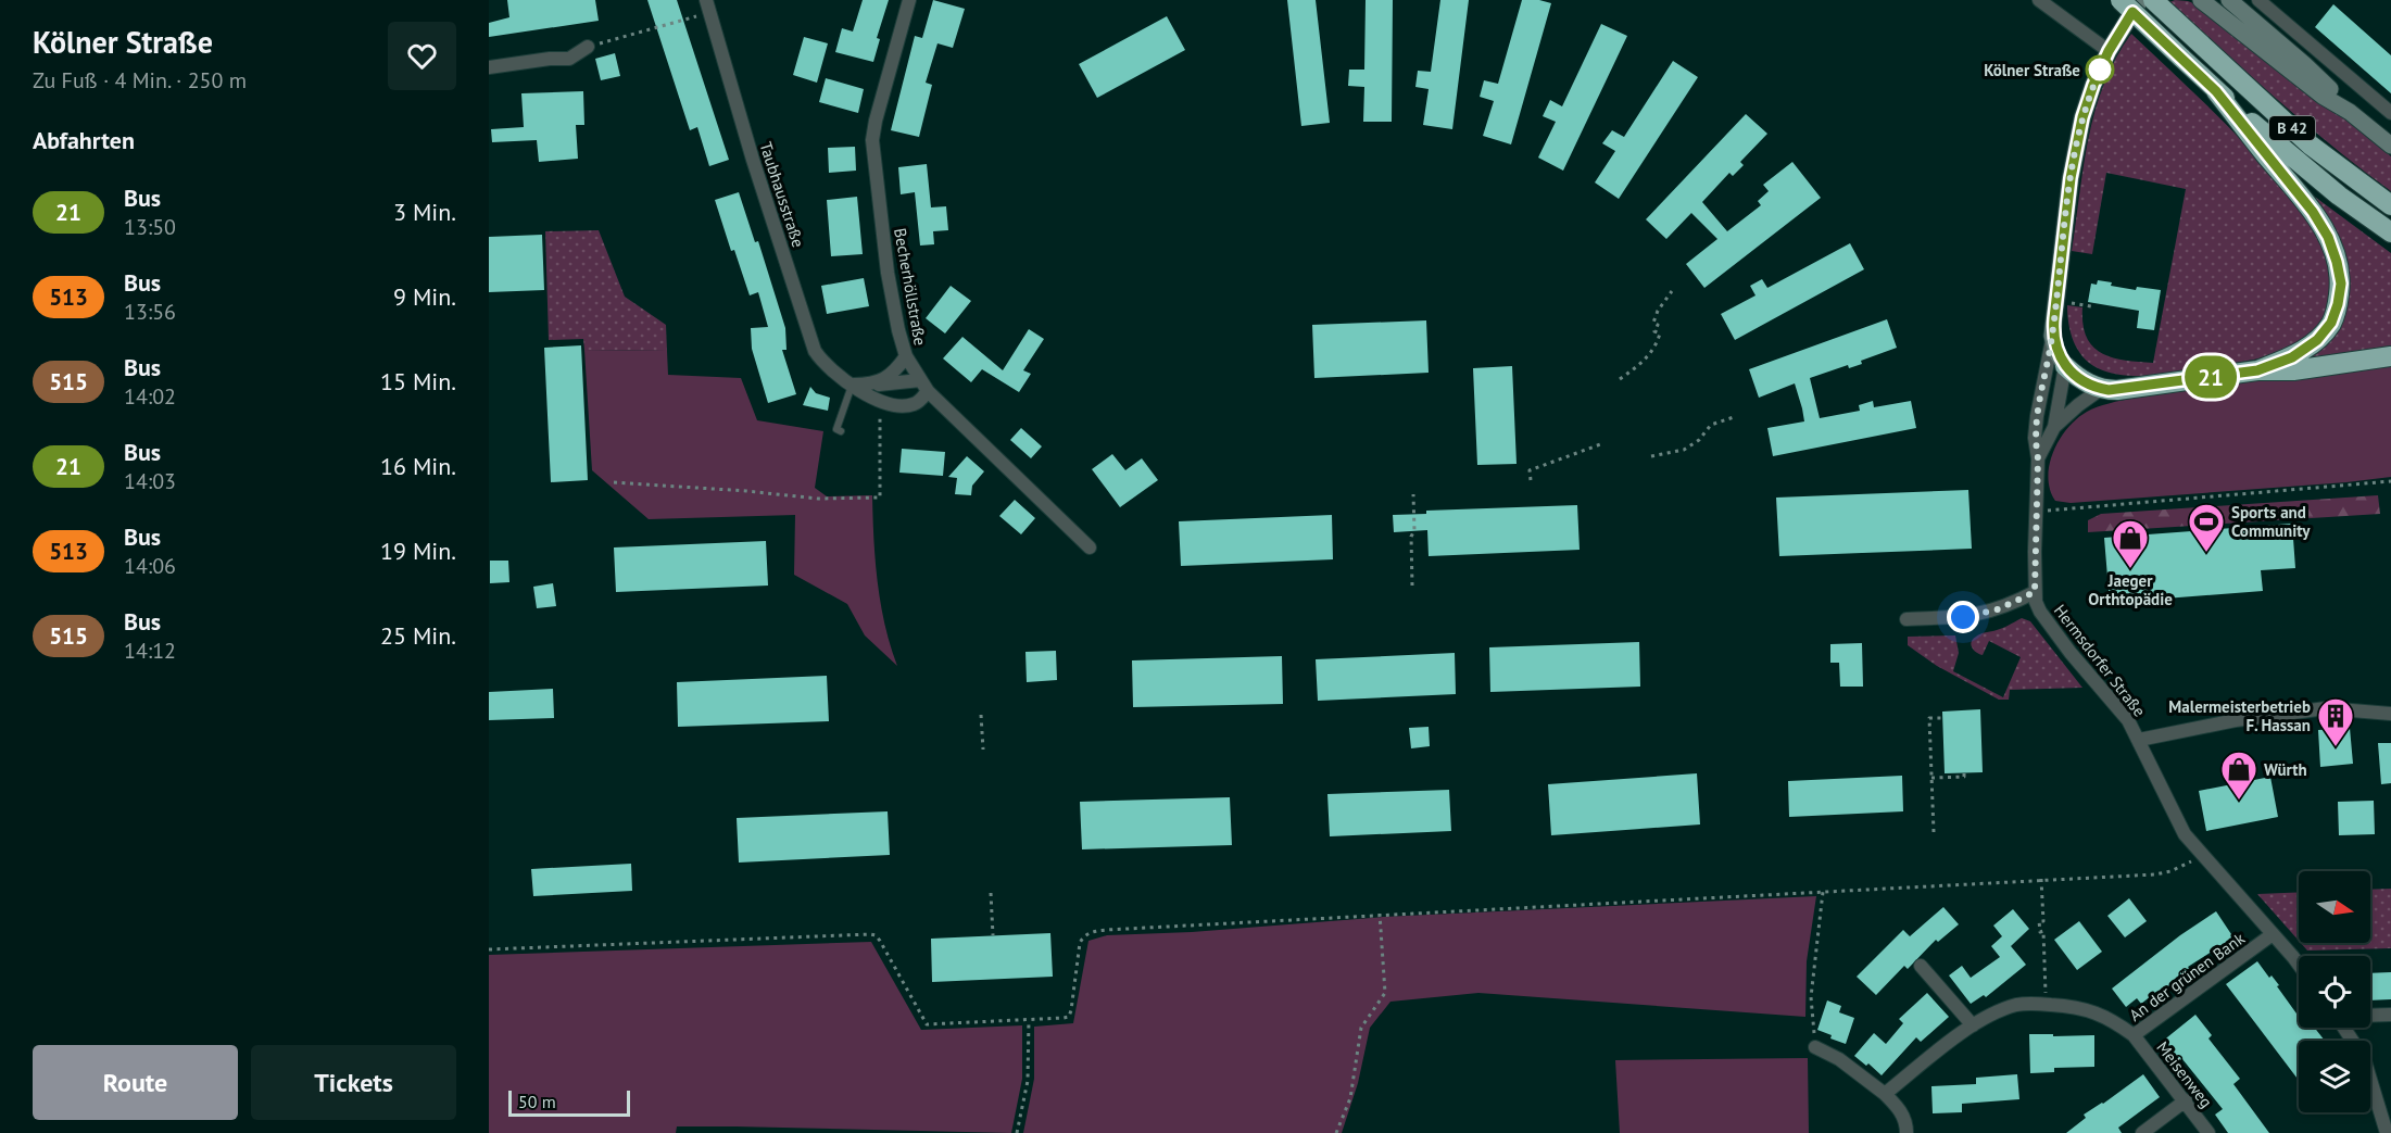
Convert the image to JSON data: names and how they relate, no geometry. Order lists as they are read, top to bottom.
{
  "streets": {
    "highway": ["B 42"],
    "street": [
      "Taubhausstraße",
      "Becherhöllstraße",
      "Hermsdorfer Straße",
      "An der grünen Bank",
      "Meisenweg"
    ]
  },
  "crossings": [
    ["Taubhausstraße", "Becherhöllstraße"],
    ["Hermsdorfer Straße", "An der grünen Bank"],
    ["An der grünen Bank", "Meisenweg"]
  ],
  "places": {
    "other": ["Kölner Straße"],
    "sports": ["Sports and Community"],
    "shop": ["Jaeger Orthtopädie", "Würth"],
    "building": ["Malermeisterbetrieb F. Hassan"]
  },
  "lines": ["bus line 21"],
  "scale_bar": "50 m",
  "north": "right",
  "page": {
    "heading": [
      ["Kölner Straße", "Zu Fuß · 4 Min. · 250 m"],
      "Abfahrten"
    ],
    "on_map": "21",
    "list": [
      {
        "mark": "21",
        "name": "Bus",
        "note": "13:50",
        "value": "3 Min."
      },
      {
        "mark": "513",
        "name": "Bus",
        "note": "13:56",
        "value": "9 Min."
      },
      {
        "mark": "515",
        "name": "Bus",
        "note": "14:02",
        "value": "15 Min."
      },
      {
        "mark": "21",
        "name": "Bus",
        "note": "14:03",
        "value": "16 Min."
      },
      {
        "mark": "513",
        "name": "Bus",
        "note": "14:06",
        "value": "19 Min."
      },
      {
        "mark": "515",
        "name": "Bus",
        "note": "14:12",
        "value": "25 Min."
      }
    ],
    "buttons": ["Route", "Tickets"],
    "scale": "50 m"
  }
}
